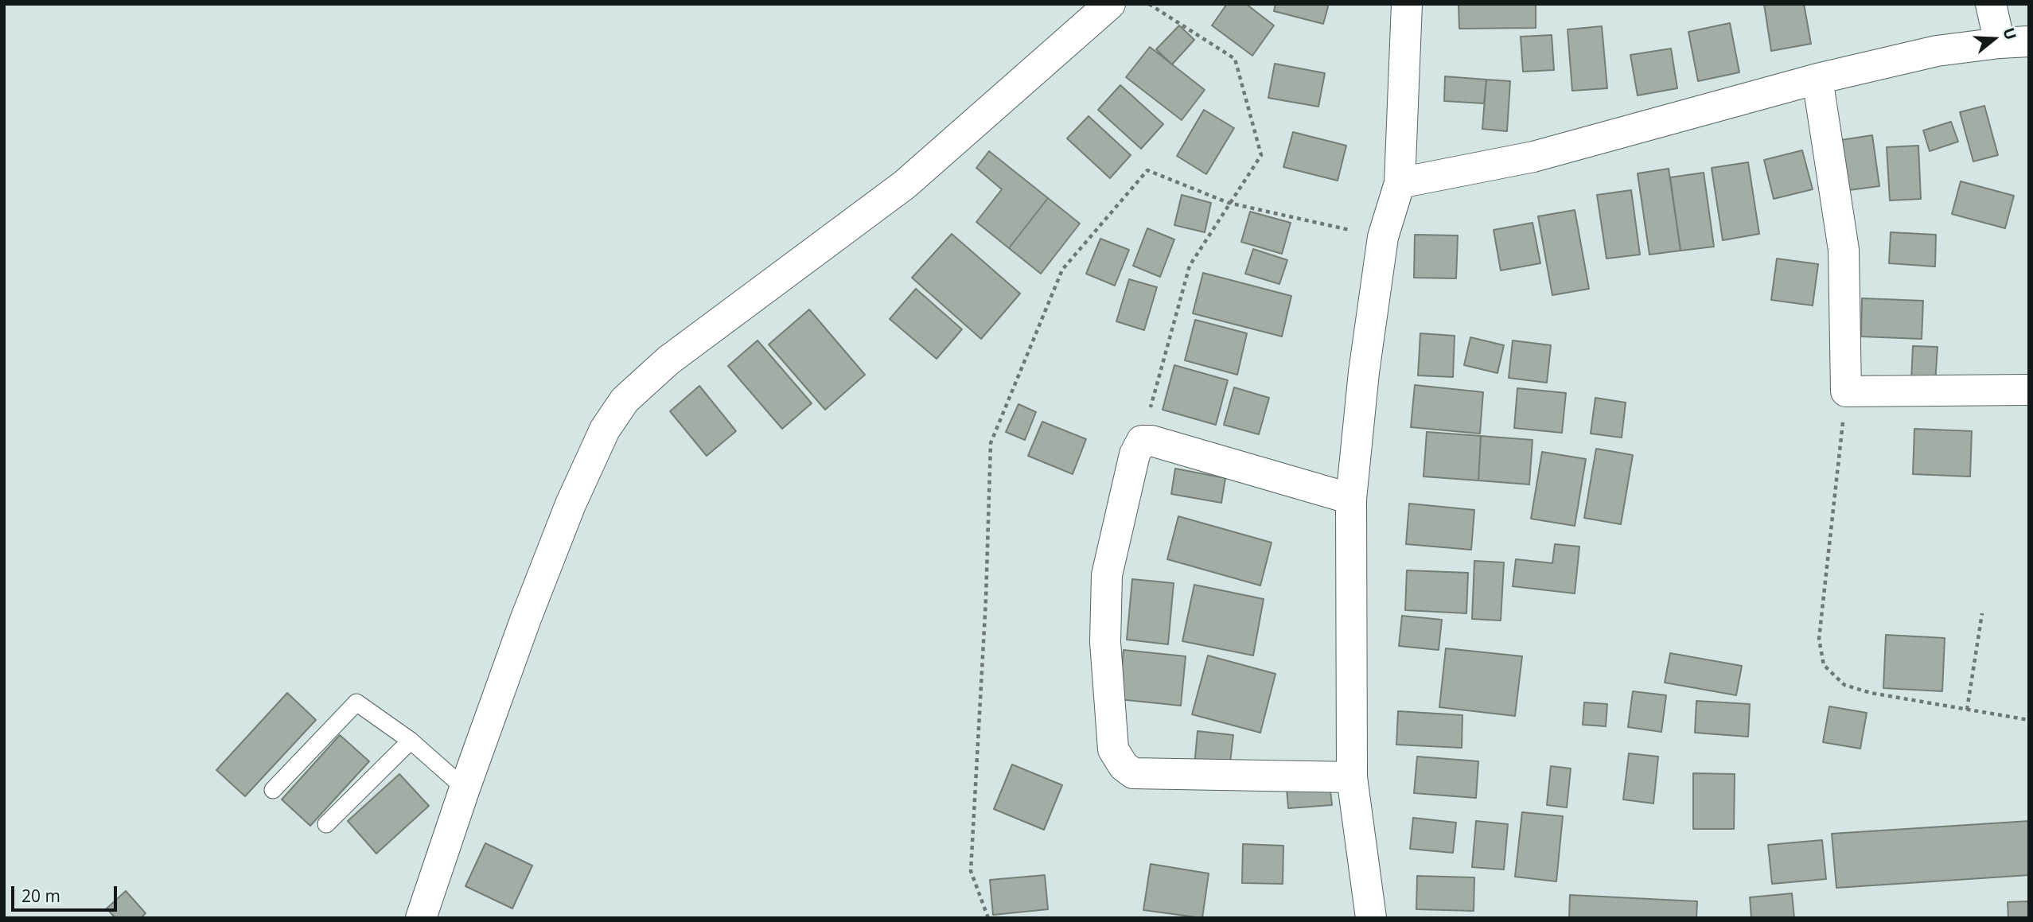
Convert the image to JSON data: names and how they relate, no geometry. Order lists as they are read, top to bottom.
{
  "scale_bar": "20 m",
  "north": "right"
}
